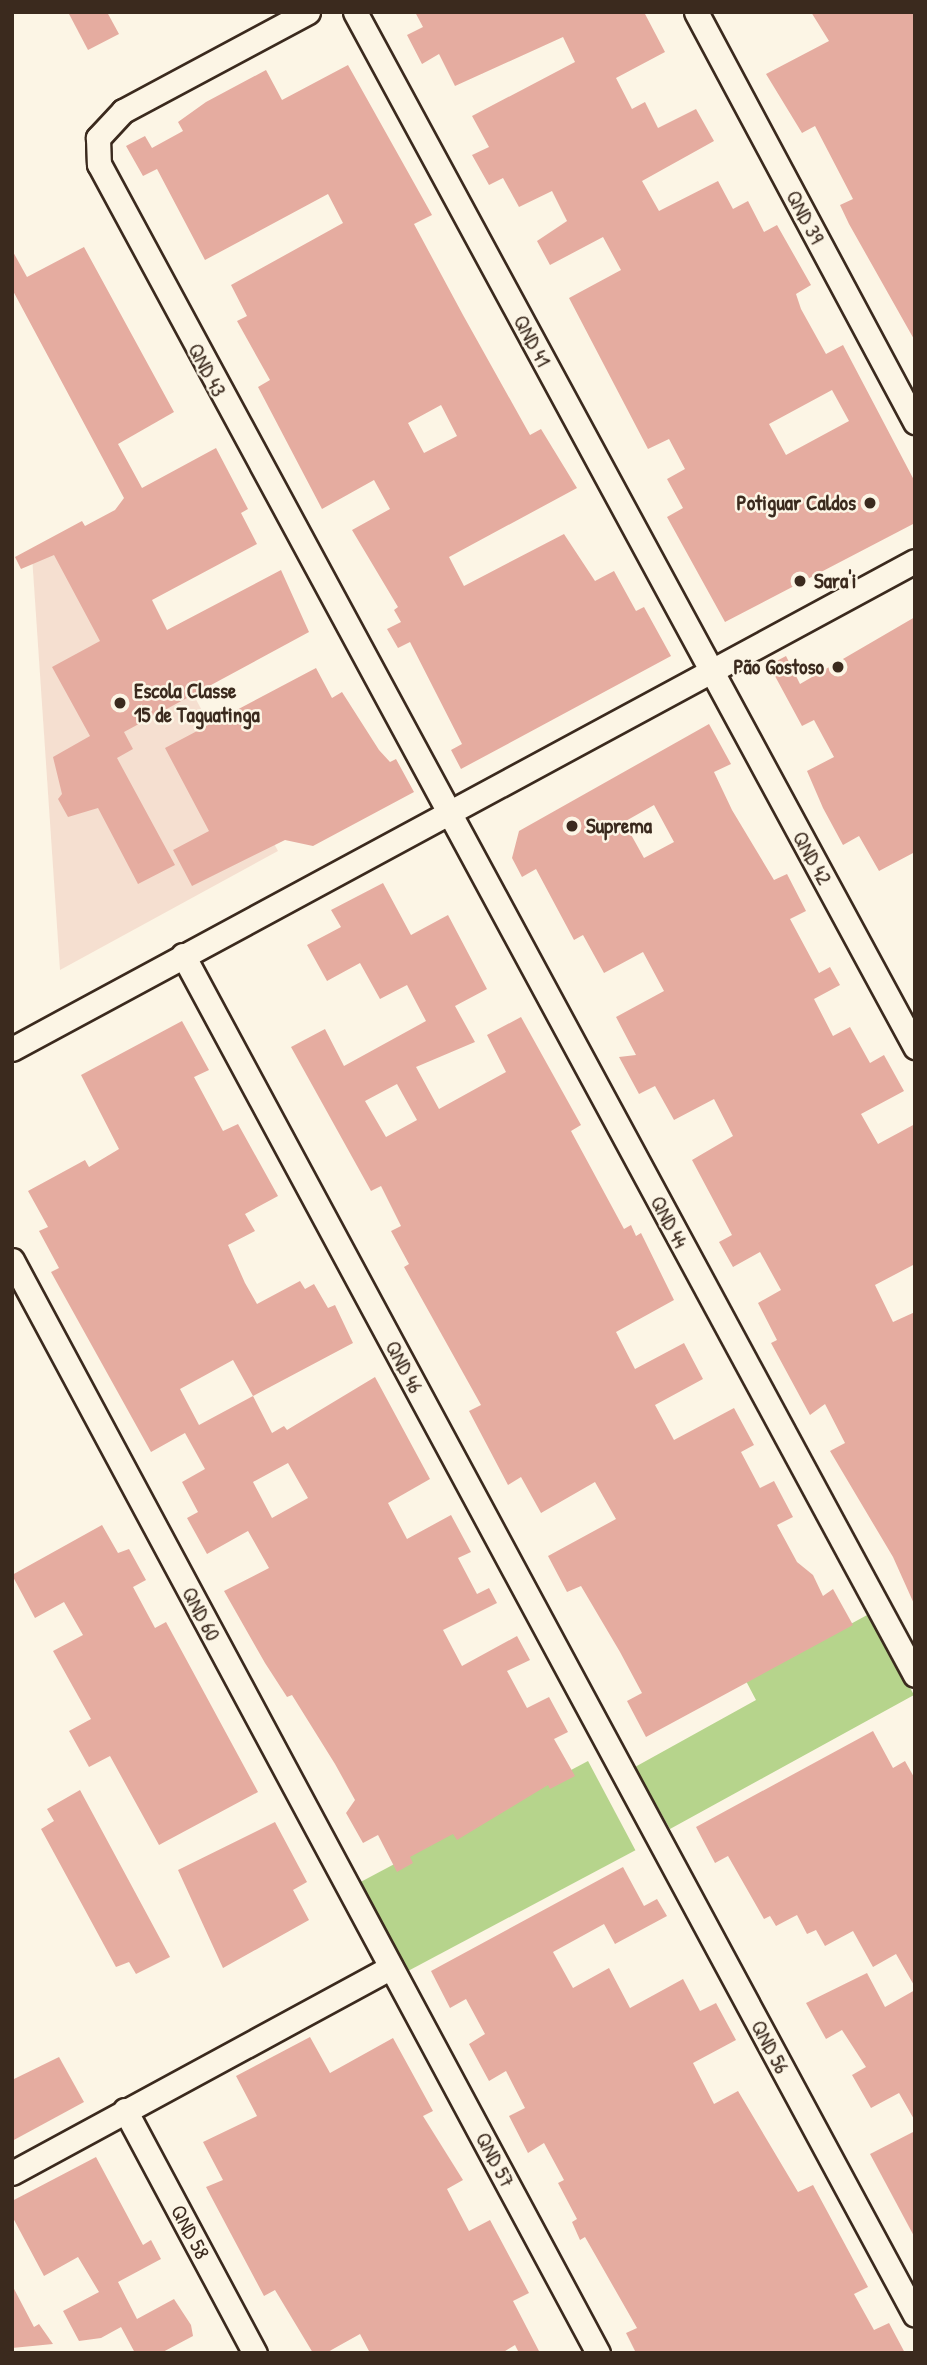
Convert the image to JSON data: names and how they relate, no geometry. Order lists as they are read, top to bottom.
{
  "streets": {
    "street": [
      "QND 39",
      "QND 41",
      "QND 43",
      "QND 42",
      "QND 44",
      "QND 46",
      "QND 60",
      "QND 56",
      "QND 57",
      "QND 58"
    ]
  },
  "crossings": [
    ["QND 41", "QND 42"],
    ["QND 43", "QND 44"],
    ["QND 46", "QND 56"],
    ["QND 60", "QND 57"]
  ],
  "places": [
    "Potiguar Caldos",
    "Sara'i",
    "Pão Gostoso",
    "Escola Classe 15 de Taguatinga",
    "Suprema"
  ]
}
